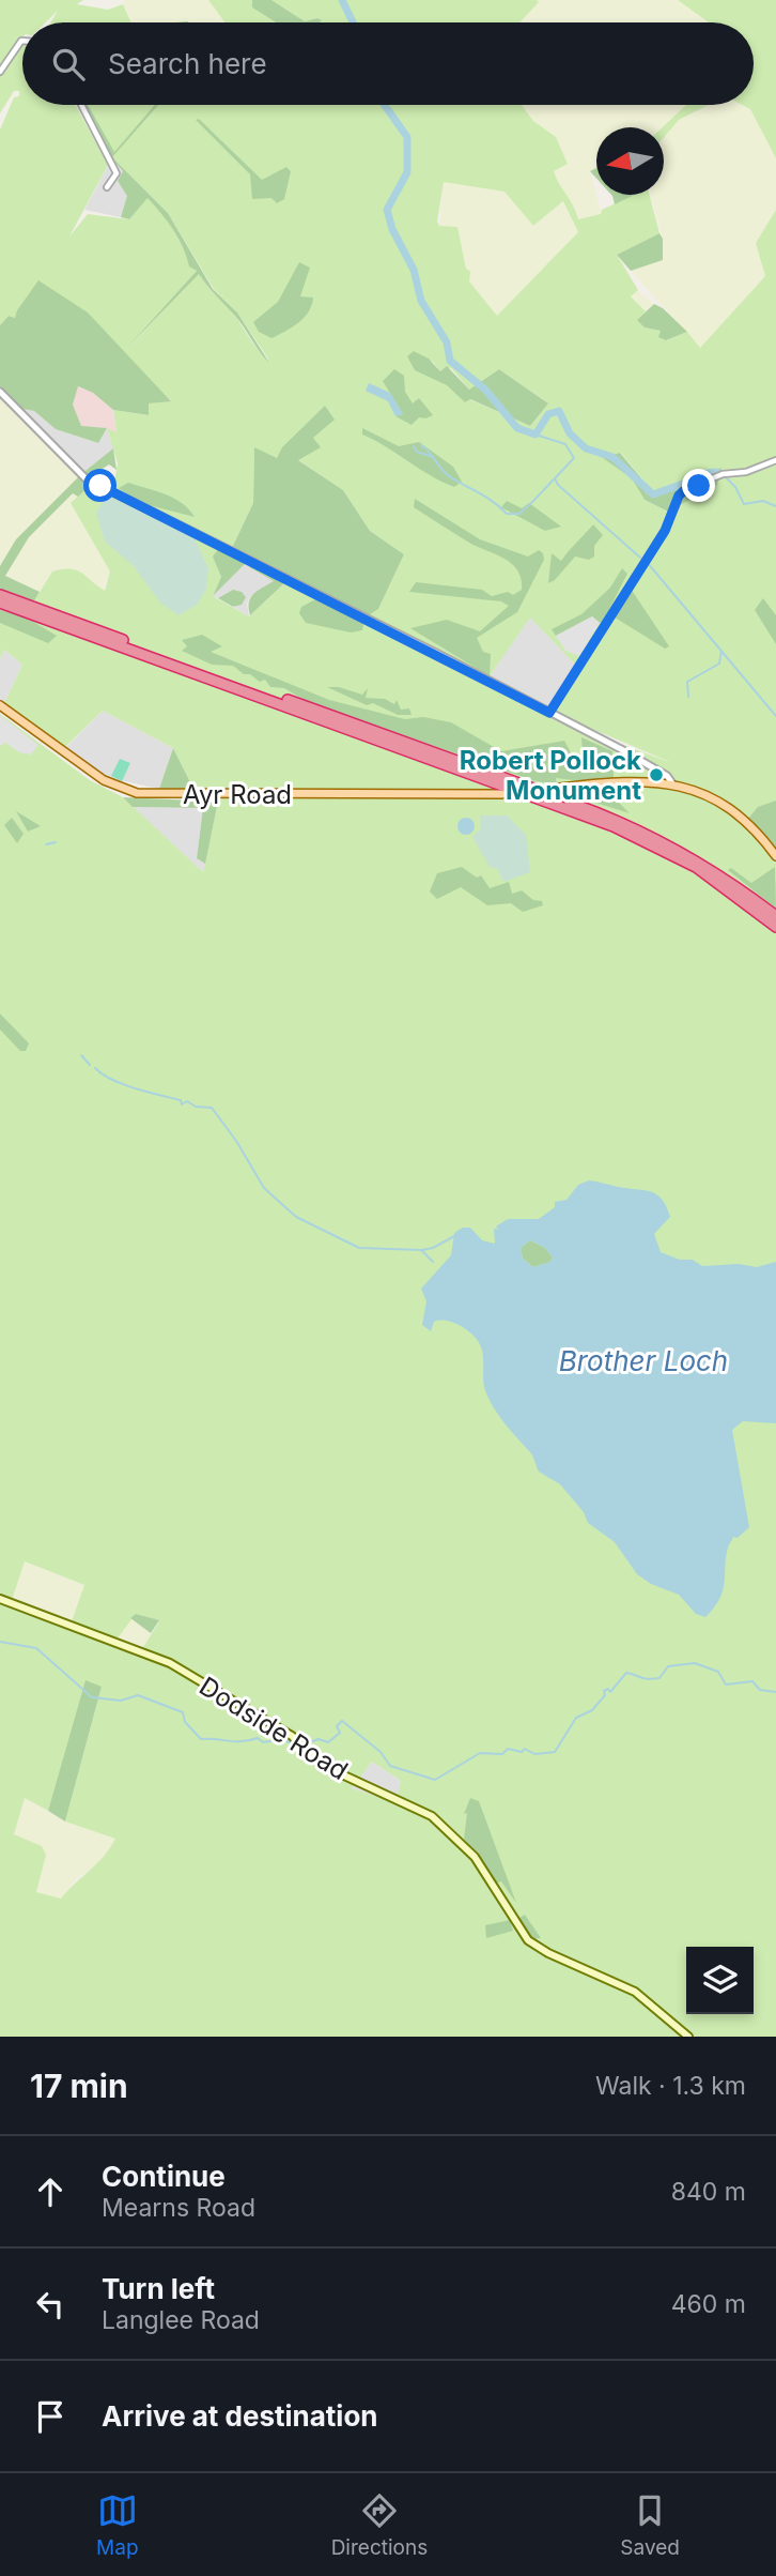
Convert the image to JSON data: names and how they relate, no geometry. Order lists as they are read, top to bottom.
{
  "streets": {
    "main road": ["Ayr Road", "Dodside Road"]
  },
  "water": ["Brother Loch"],
  "places": ["Robert Pollock Monument"],
  "north": "left",
  "page": {
    "search": "Search here",
    "heading": ["17 min", "Walk · 1.3 km"],
    "list": [
      ["Continue", "Mearns Road", "840 m"],
      ["Turn left", "Langlee Road", "460 m"],
      "Arrive at destination"
    ],
    "nav": ["Map", "Directions", "Saved"]
  }
}
